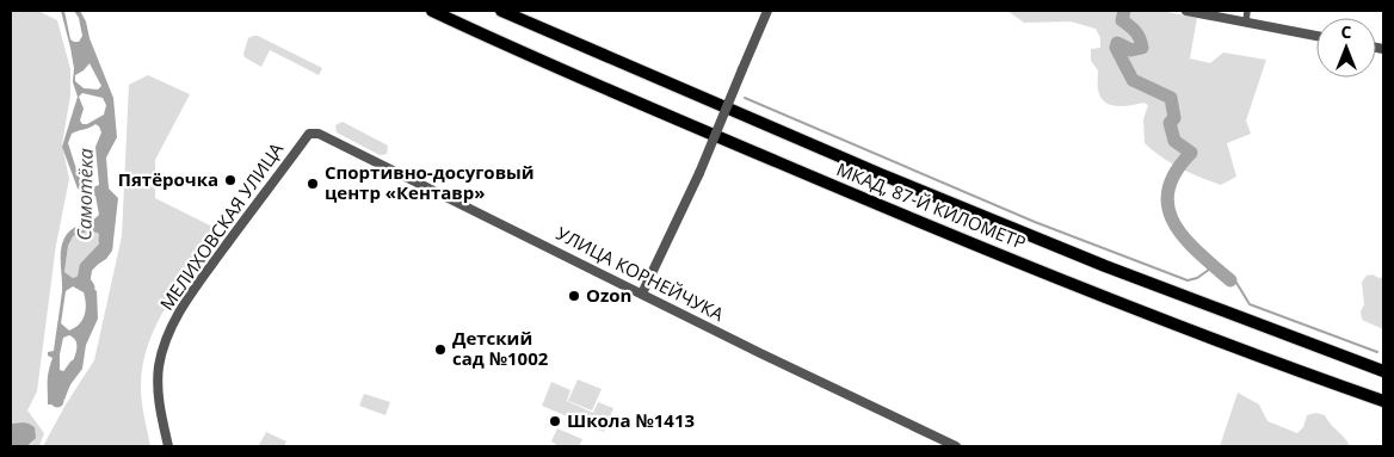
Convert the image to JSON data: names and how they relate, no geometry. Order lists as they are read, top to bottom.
{
  "streets": {
    "highway": ["МКАД, 87-Й КИЛОМЕТР"],
    "street": ["МЕЛИХОВСКАЯ УЛИЦА", "УЛИЦА КОРНЕЙЧУКА"]
  },
  "crossings": [
    ["МЕЛИХОВСКАЯ УЛИЦА", "УЛИЦА КОРНЕЙЧУКА"]
  ],
  "water": ["Самотёка"],
  "places": [
    "Пятёрочка",
    "Спортивно-досуговый центр «Кентавр»",
    "Ozon",
    "Детский сад №1002",
    "Школа №1413"
  ],
  "north": "top"
}
